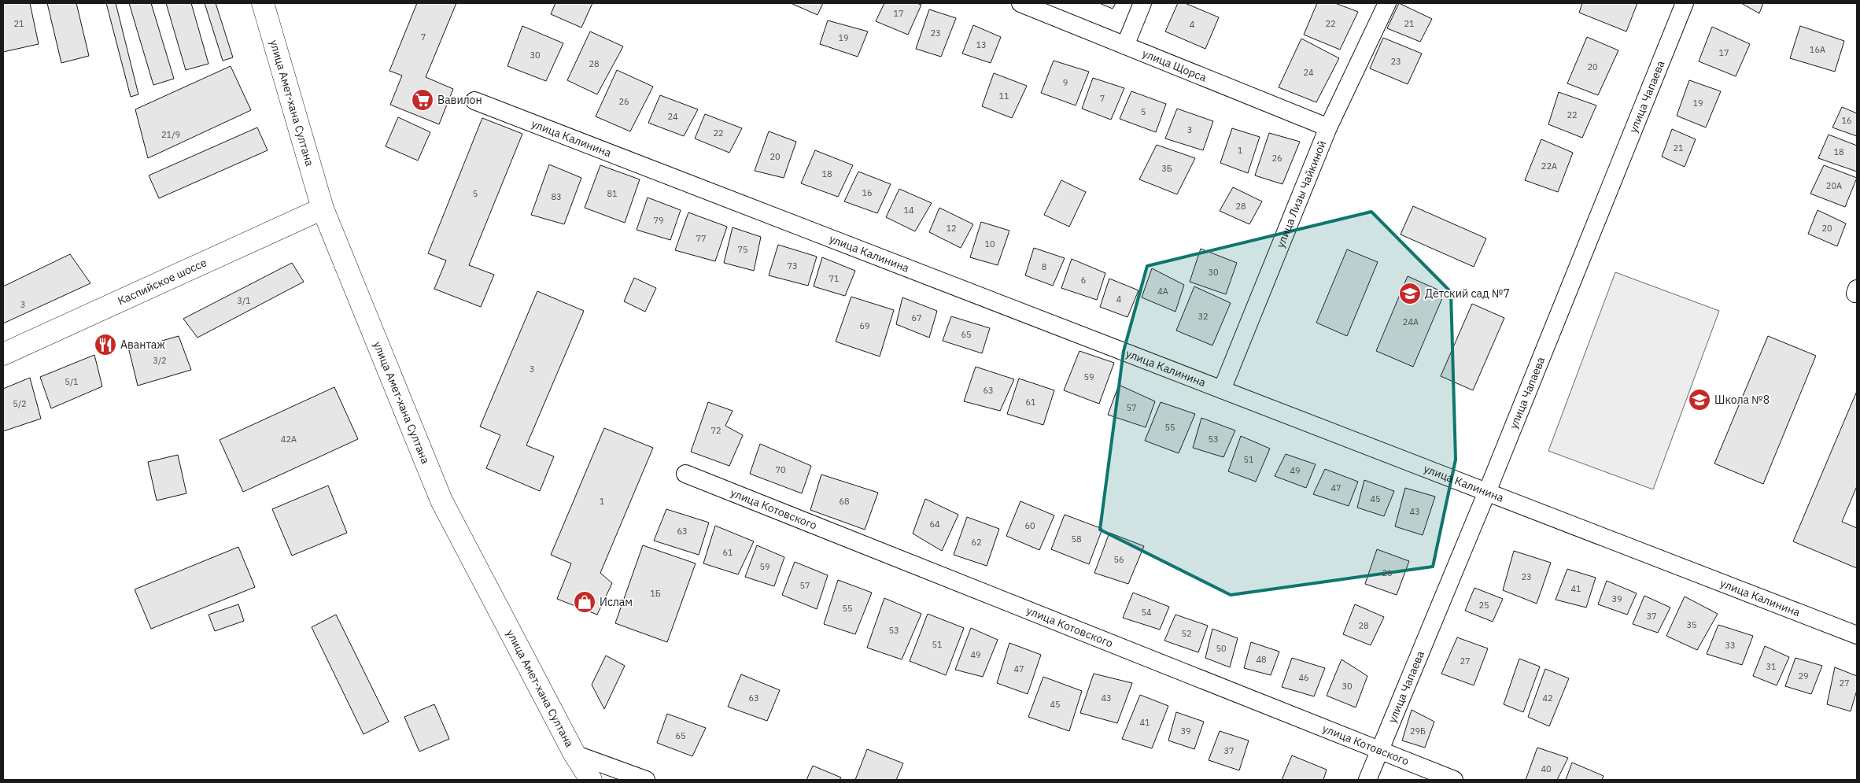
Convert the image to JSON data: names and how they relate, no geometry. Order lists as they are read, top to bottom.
{
  "streets": {
    "main road": ["улица Амет-хана Султана", "Каспийское шоссе"],
    "street": [
      "улица Щорса",
      "улица Чапаева",
      "улица Калинина",
      "улица Лизы Чайкиной",
      "улица Котовского"
    ]
  },
  "crossings": [
    ["улица Щорса", "улица Лизы Чайкиной"],
    ["улица Чапаева", "улица Калинина"],
    ["улица Чапаева", "улица Котовского"],
    ["улица Амет-хана Султана", "Каспийское шоссе"],
    ["улица Калинина", "улица Лизы Чайкиной"]
  ],
  "places": {
    "supermarket": ["Вавилон"],
    "school or university": ["Детский сад №7", "Школа №8"],
    "restaurant": ["Авантаж"],
    "shop": ["Ислам"]
  },
  "house_numbers": [
    "17",
    "21",
    "22",
    "21",
    "4",
    "23",
    "7",
    "19",
    "13",
    "16А",
    "17",
    "30",
    "23",
    "28",
    "20",
    "24",
    "9",
    "11",
    "7",
    "26",
    "19",
    "5",
    "22",
    "24",
    "16",
    "3",
    "22",
    "21/9",
    "21",
    "1",
    "18",
    "20",
    "26",
    "22А",
    "3Б",
    "18",
    "20А",
    "16",
    "5",
    "81",
    "83",
    "28",
    "14",
    "79",
    "12",
    "20",
    "77",
    "10",
    "75",
    "73",
    "8",
    "30",
    "71",
    "6",
    "4А",
    "4",
    "3/1",
    "3",
    "32",
    "67",
    "24А",
    "69",
    "65",
    "3/2",
    "3",
    "59",
    "5/1",
    "63",
    "61",
    "5/2",
    "57",
    "55",
    "72",
    "42А",
    "53",
    "51",
    "70",
    "49",
    "47",
    "45",
    "1",
    "68",
    "43",
    "64",
    "60",
    "63",
    "58",
    "62",
    "61",
    "56",
    "59",
    "26",
    "23",
    "57",
    "41",
    "1Б",
    "39",
    "25",
    "55",
    "54",
    "37",
    "35",
    "28",
    "53",
    "52",
    "51",
    "33",
    "50",
    "49",
    "48",
    "27",
    "31",
    "47",
    "29",
    "46",
    "27",
    "30",
    "63",
    "43",
    "42",
    "45",
    "41",
    "39",
    "29Б",
    "65",
    "37",
    "40"
  ]
}
